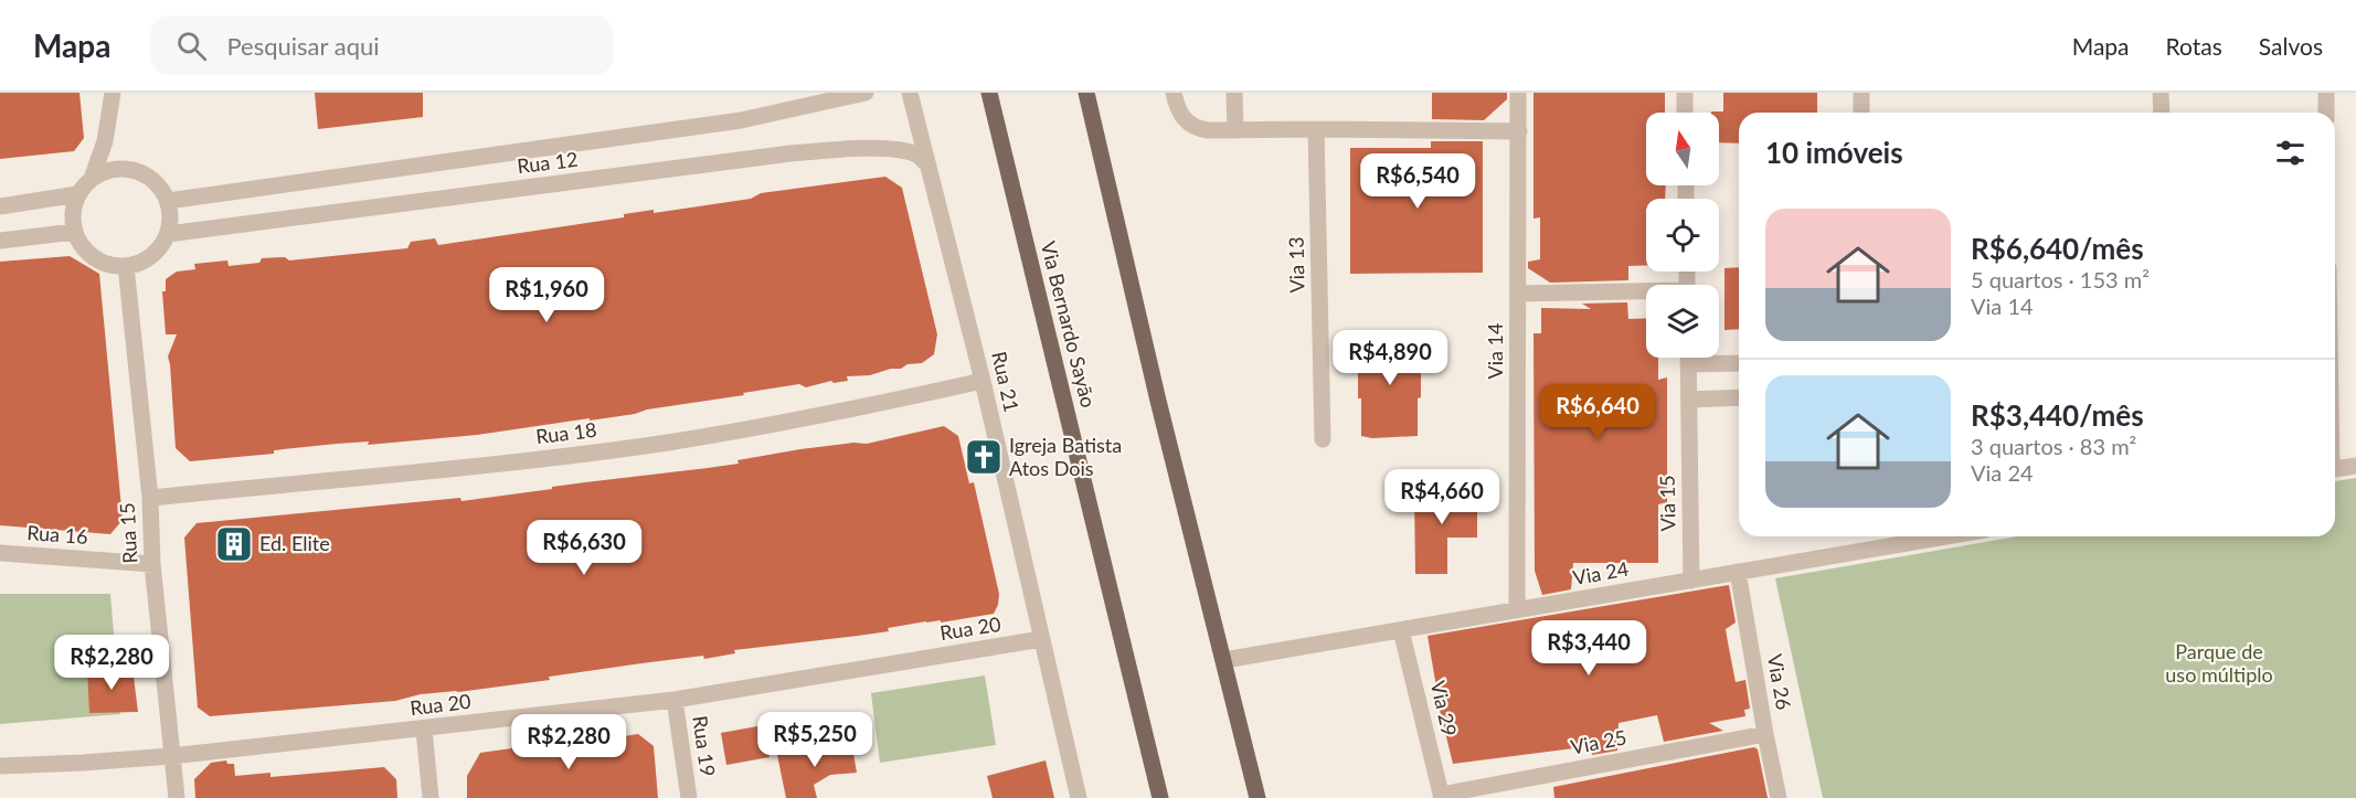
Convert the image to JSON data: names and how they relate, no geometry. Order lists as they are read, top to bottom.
{
  "streets": {
    "main road": ["Via Bernardo Sayão"],
    "street": [
      "Rua 12",
      "Via 13",
      "Via 14",
      "Rua 21",
      "Rua 18",
      "Via 15",
      "Rua 15",
      "Rua 16",
      "Via 24",
      "Rua 20",
      "Via 26",
      "Via 29",
      "Via 25",
      "Rua 19"
    ]
  },
  "crossings": [
    ["Rua 12", "Rua 21"],
    ["Rua 12", "Rua 15"],
    ["Via 14", "Via 24"],
    ["Rua 21", "Rua 18"],
    ["Rua 21", "Rua 20"],
    ["Rua 18", "Rua 15"],
    ["Via 15", "Via 24"],
    ["Rua 15", "Rua 16"],
    ["Rua 15", "Rua 20"],
    ["Via 24", "Via 26"],
    ["Via 24", "Via 29"],
    ["Rua 20", "Rua 19"],
    ["Via 26", "Via 25"],
    ["Via 29", "Via 25"]
  ],
  "parks": ["Parque de uso múltiplo"],
  "places": {
    "church": ["Igreja Batista Atos Dois"],
    "building": ["Ed. Elite"]
  },
  "north": "top",
  "page": {
    "header": "Mapa",
    "search": "Pesquisar aqui",
    "nav": ["Mapa", "Rotas", "Salvos"],
    "heading": "10 imóveis",
    "price": [
      "R$6,540",
      "R$1,960",
      "R$4,890",
      "R$6,640",
      "R$4,660",
      "R$6,630",
      "R$3,440",
      "R$2,280",
      "R$5,250",
      "R$2,280"
    ],
    "list": [
      {
        "name": "R$6,640/mês",
        "note": "5 quartos · 153 m² · Via 14"
      },
      {
        "name": "R$3,440/mês",
        "note": "3 quartos · 83 m² · Via 24"
      }
    ]
  }
}
